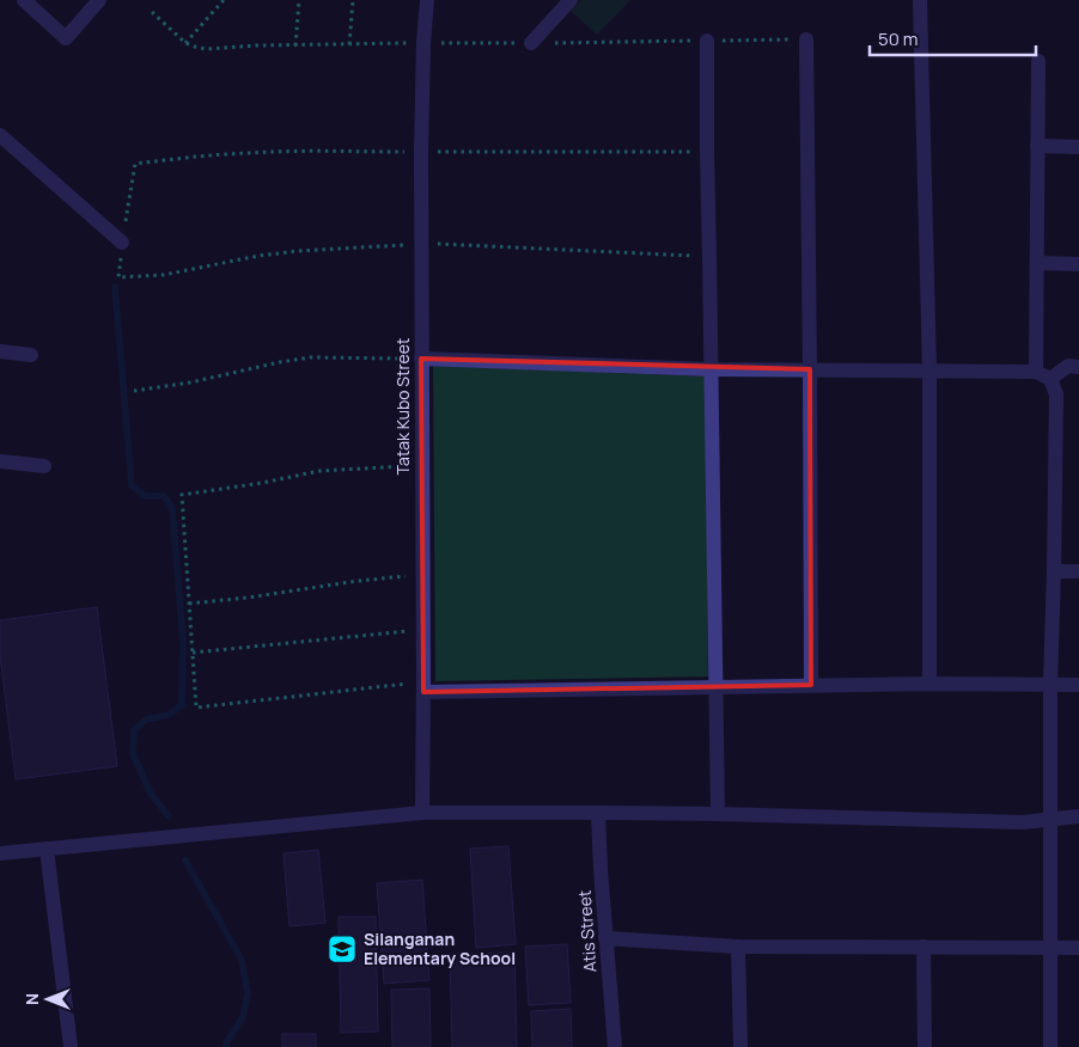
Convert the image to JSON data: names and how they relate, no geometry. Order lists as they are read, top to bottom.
{
  "streets": {
    "street": ["Tatak Kubo Street", "Atis Street"]
  },
  "places": {
    "school or university": ["Silanganan Elementary School"]
  },
  "scale_bar": "50 m",
  "north": "left"
}
